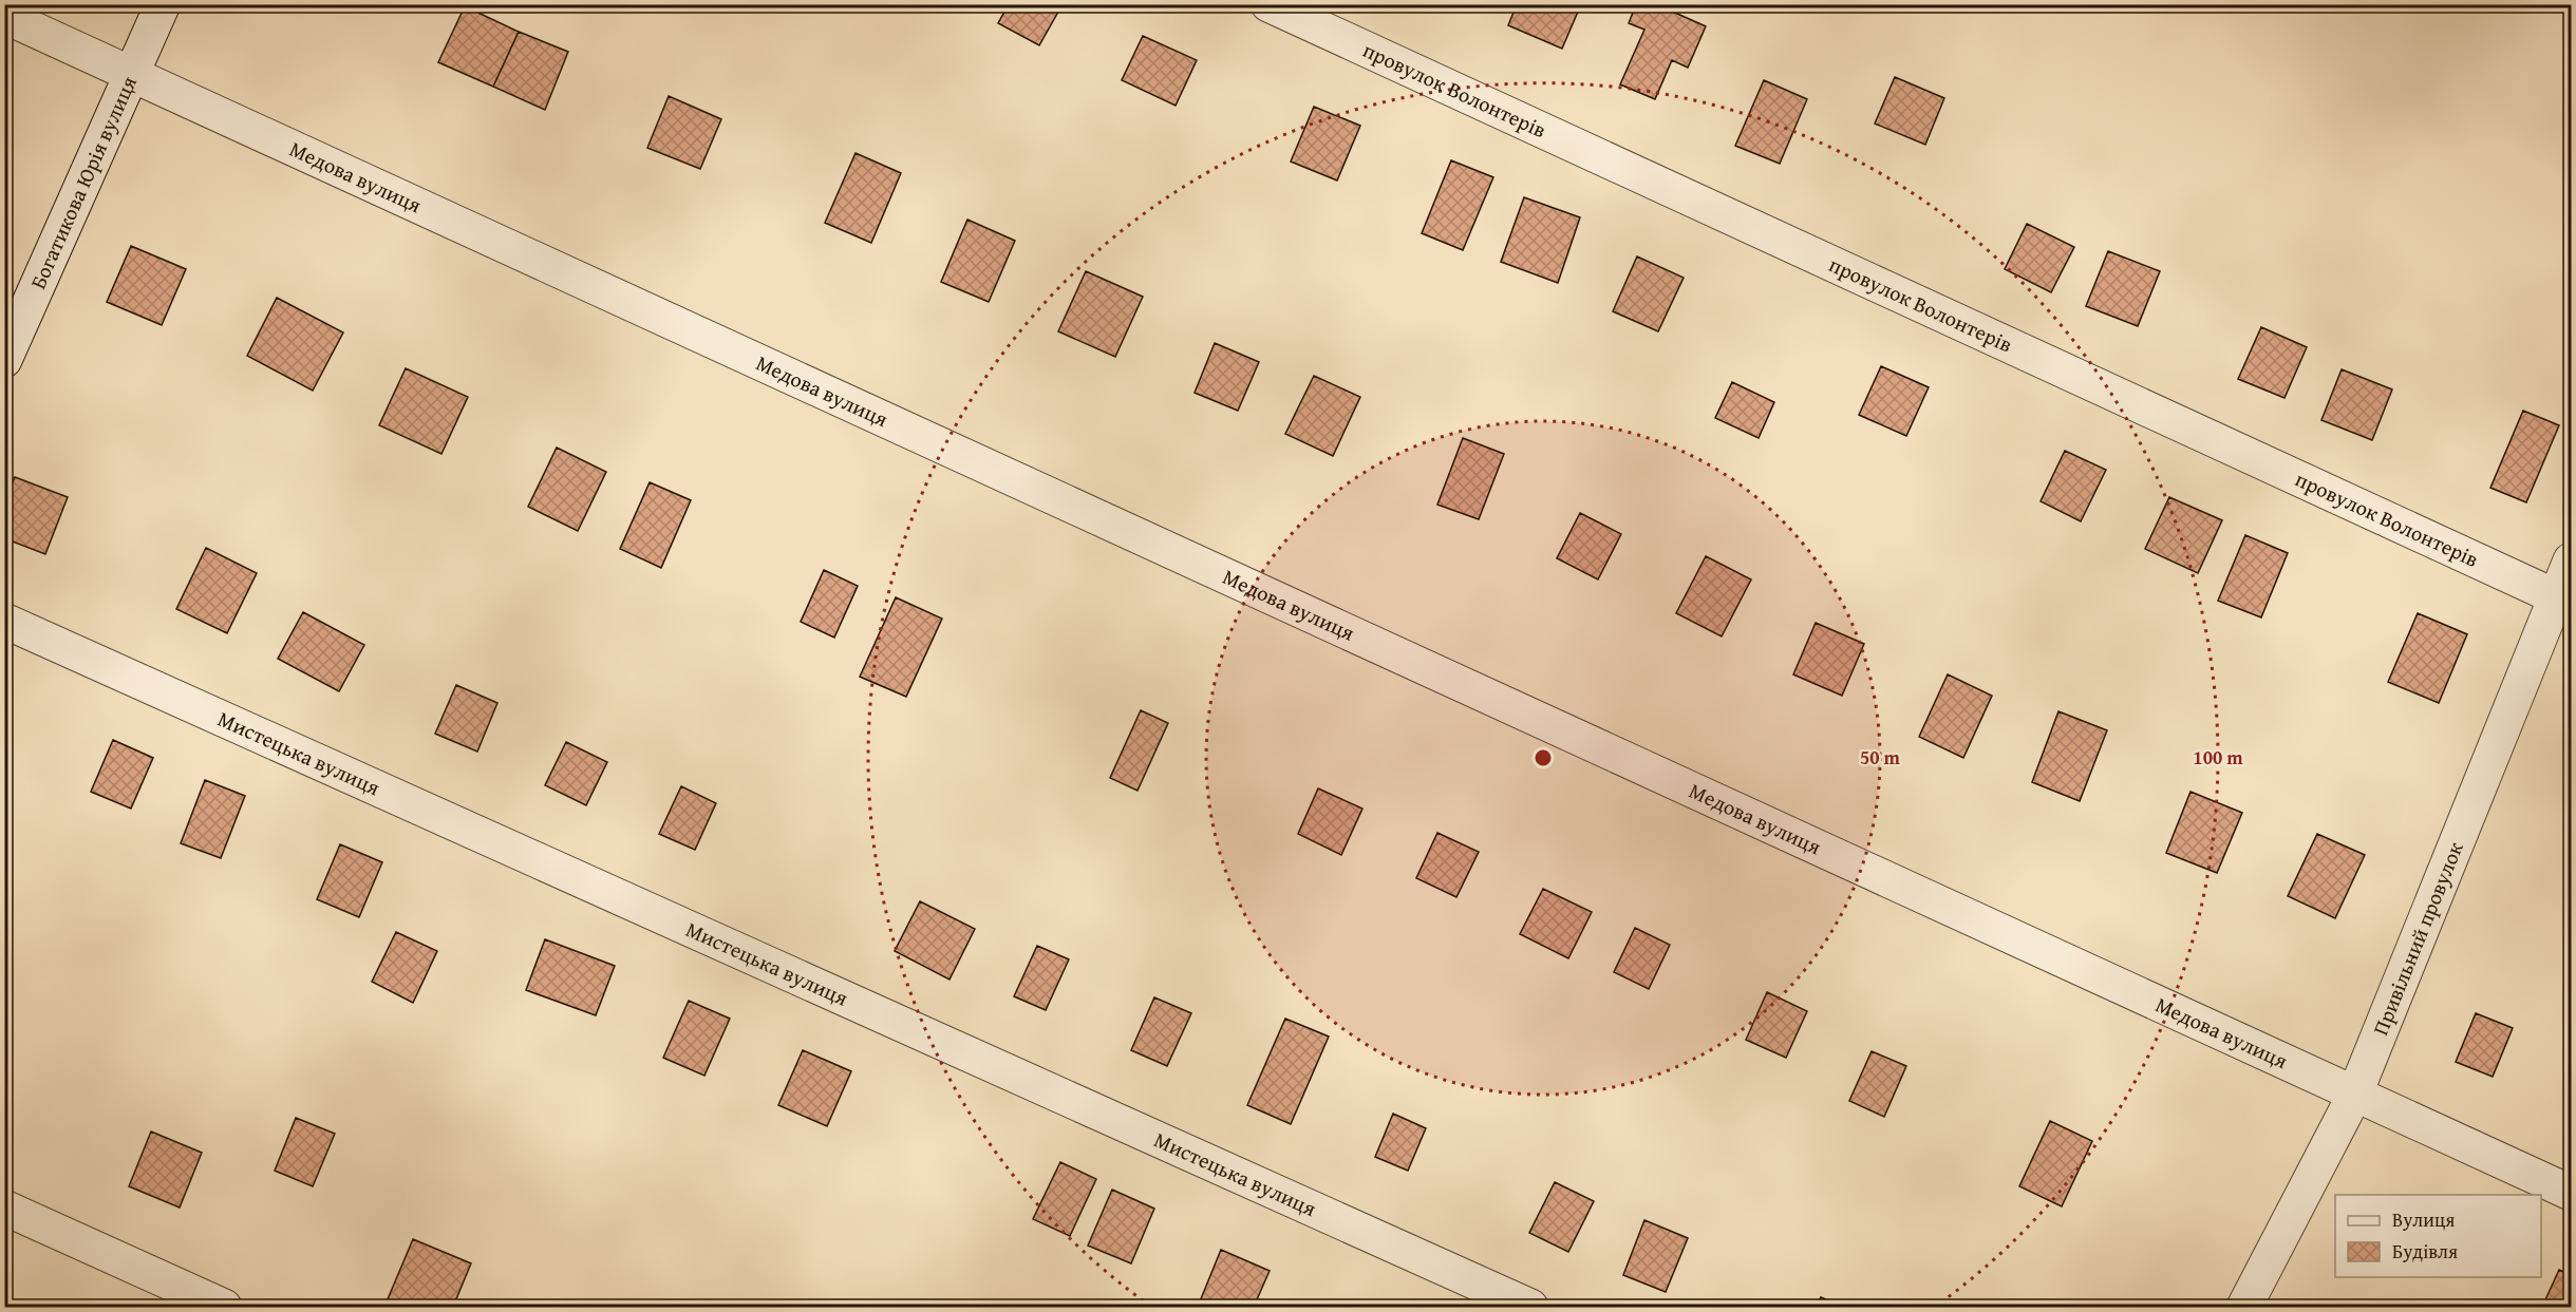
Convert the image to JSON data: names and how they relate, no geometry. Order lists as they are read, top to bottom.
{
  "streets": {
    "street": [
      "провулок Волонтерів",
      "Медова вулиця",
      "Богатикова Юрія вулиця",
      "Мистецька вулиця",
      "Привільний провулок"
    ]
  },
  "crossings": [
    ["провулок Волонтерів", "Привільний провулок"],
    ["Медова вулиця", "Богатикова Юрія вулиця"],
    ["Медова вулиця", "Привільний провулок"]
  ],
  "legend": ["Вулиця", "Будівля"],
  "rings": ["50 m", "100 m"]
}
